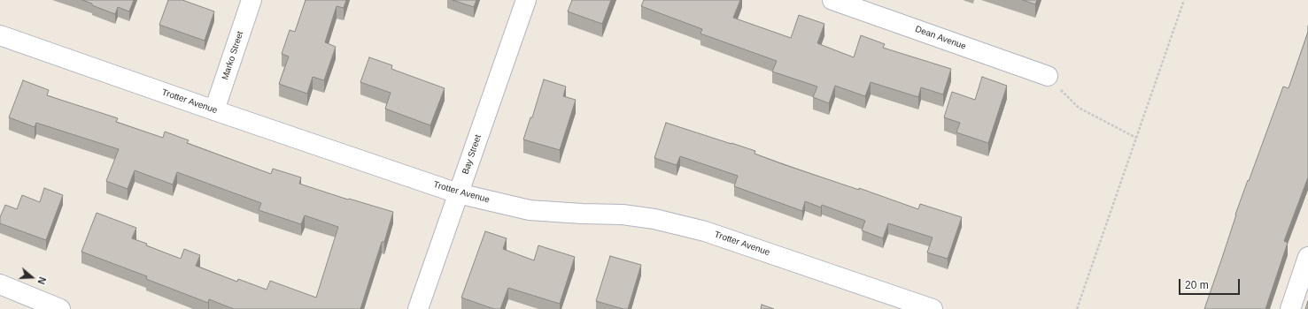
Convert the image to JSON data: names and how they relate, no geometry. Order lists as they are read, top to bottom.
{
  "streets": {
    "street": [
      "Dean Avenue",
      "Marko Street",
      "Trotter Avenue",
      "Bay Street"
    ]
  },
  "crossings": [
    ["Marko Street", "Trotter Avenue"],
    ["Trotter Avenue", "Bay Street"]
  ],
  "scale_bar": "20 m",
  "north": "right"
}
